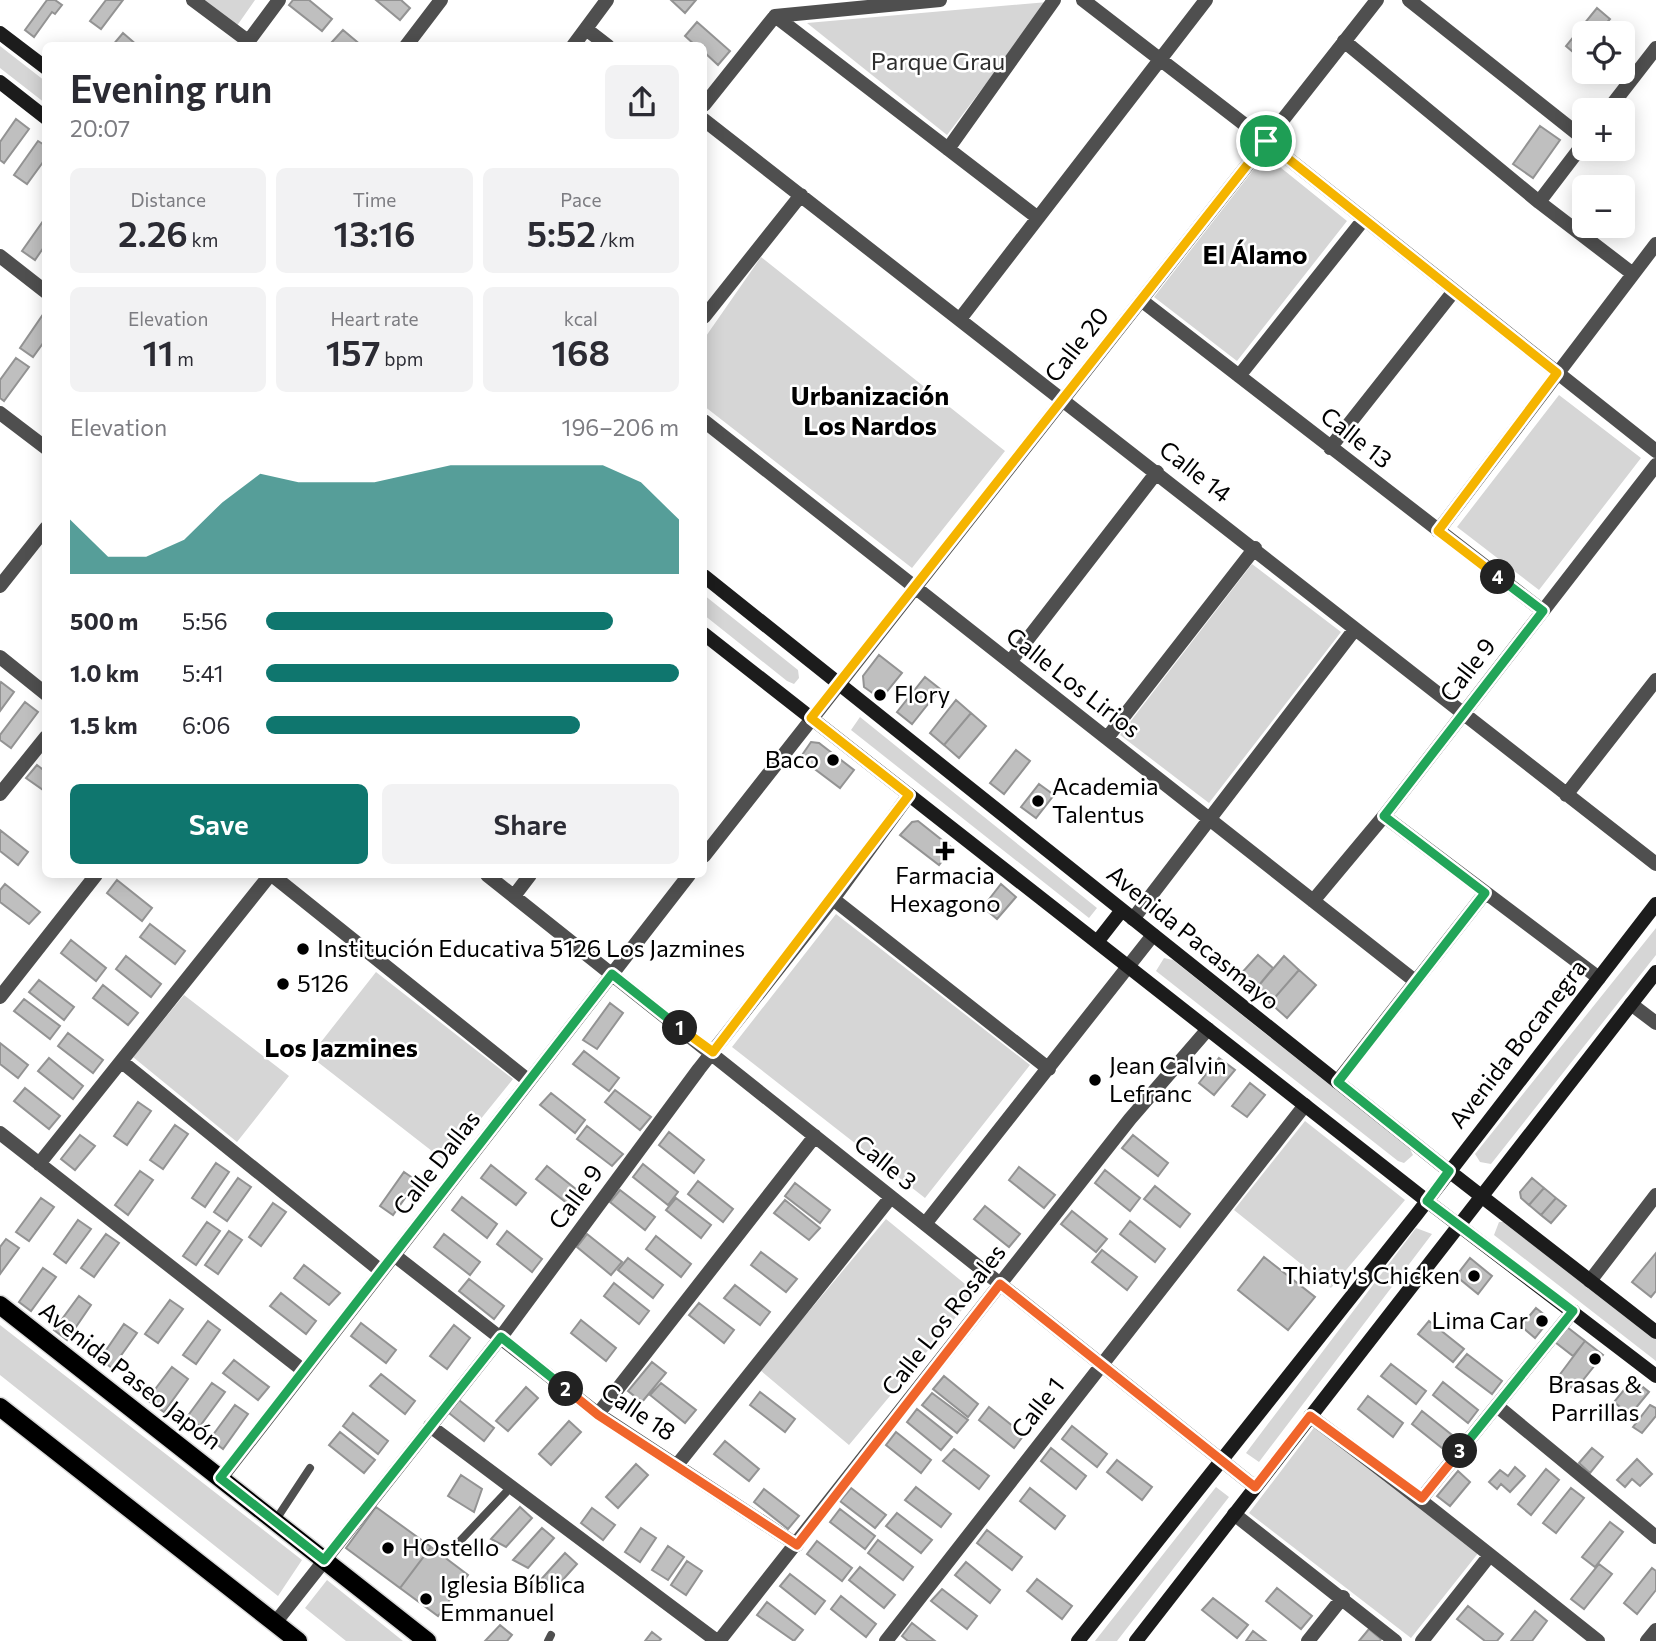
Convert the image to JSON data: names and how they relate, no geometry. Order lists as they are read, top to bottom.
{
  "streets": {
    "main road": ["Avenida Pacasmayo", "Avenida Bocanegra", "Avenida Paseo Japón"],
    "street": [
      "Calle 20",
      "Calle 13",
      "Calle 14",
      "Calle 9",
      "Calle Los Lirios",
      "Calle Dallas",
      "Calle 3",
      "Calle Los Rosales",
      "Calle 1",
      "Calle 18"
    ]
  },
  "crossings": [
    ["Calle 20", "Calle 13"],
    ["Calle 20", "Calle 14"],
    ["Calle 20", "Calle Los Lirios"],
    ["Calle 20", "Avenida Pacasmayo"],
    ["Calle 13", "Calle 9"],
    ["Calle 14", "Calle 9"],
    ["Calle 9", "Calle Los Lirios"],
    ["Calle 9", "Calle 3"],
    ["Calle 9", "Avenida Paseo Japón"],
    ["Calle 9", "Calle 18"],
    ["Avenida Pacasmayo", "Avenida Bocanegra"],
    ["Avenida Bocanegra", "Calle 3"],
    ["Calle Dallas", "Calle 3"],
    ["Calle Dallas", "Avenida Paseo Japón"],
    ["Calle Dallas", "Calle 18"],
    ["Calle 3", "Calle Los Rosales"],
    ["Calle 3", "Calle 1"],
    ["Calle Los Rosales", "Calle 18"]
  ],
  "districts": ["El Álamo", "Urbanización Los Nardos", "Los Jazmines"],
  "parks": ["Parque Grau"],
  "places": {
    "other": [
      "Flory",
      "Baco",
      "Academia Talentus",
      "Institución Educativa 5126 Los Jazmines",
      "5126",
      "Jean Calvin Lefranc",
      "Thiaty's Chicken",
      "Lima Car",
      "Brasas & Parrillas",
      "HOstello",
      "Iglesia Bíblica Emmanuel"
    ],
    "health": ["Farmacia Hexagono"]
  },
  "page": {
    "map_buttons": ["+", "−"],
    "heading": ["Evening run", "20:07"],
    "stats": [
      ["Distance", "2.26 km"],
      ["Time", "13:16"],
      ["Pace", "5:52 /km"],
      ["Elevation", "11 m"],
      ["Heart rate", "157 bpm"],
      ["kcal", "168"]
    ],
    "chart": ["Elevation", "196–206 m"],
    "pins": [
      "4",
      "1",
      "2",
      "3"
    ],
    "list": [
      {
        "name": "500 m",
        "note": "5:56"
      },
      {
        "name": "1.0 km",
        "note": "5:41"
      },
      {
        "name": "1.5 km",
        "note": "6:06"
      }
    ],
    "buttons": ["Save", "Share"]
  }
}
